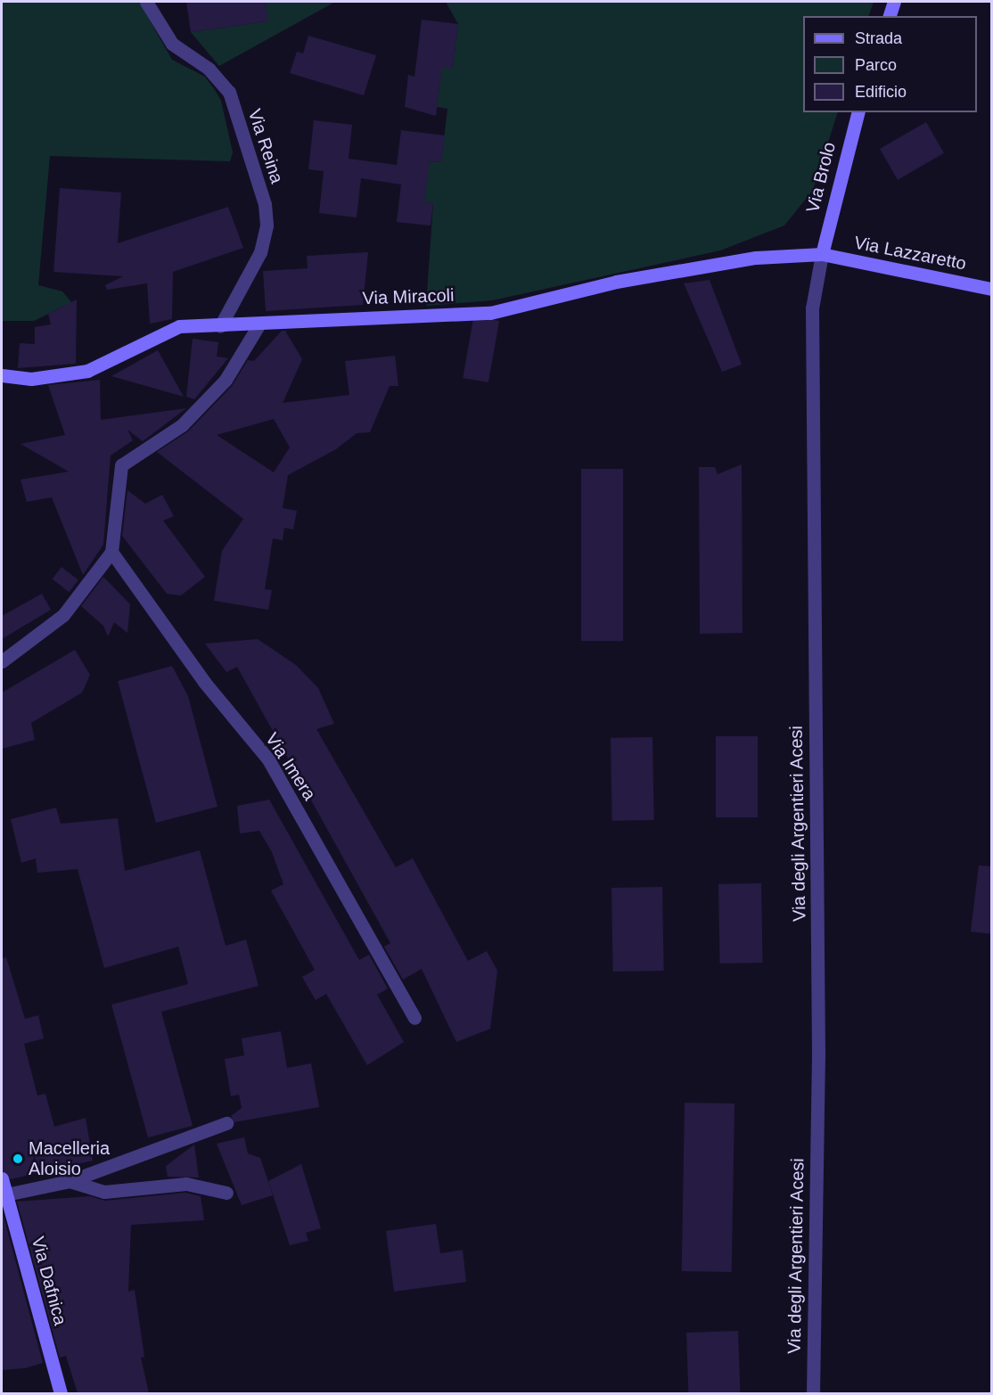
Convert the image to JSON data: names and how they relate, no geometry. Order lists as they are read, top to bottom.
{
  "streets": {
    "street": [
      "Via Reina",
      "Via Brolo",
      "Via Lazzaretto",
      "Via Miracoli",
      "Via Imera",
      "Via degli Argentieri Acesi",
      "Via Dafnica"
    ]
  },
  "crossings": [
    ["Via Reina", "Via Miracoli"],
    ["Via Brolo", "Via Lazzaretto"],
    ["Via Brolo", "Via Miracoli"],
    ["Via Brolo", "Via degli Argentieri Acesi"],
    ["Via Lazzaretto", "Via Miracoli"],
    ["Via Lazzaretto", "Via degli Argentieri Acesi"],
    ["Via Miracoli", "Via degli Argentieri Acesi"]
  ],
  "places": ["Macelleria Aloisio"],
  "legend": ["Strada", "Parco", "Edificio"]
}
